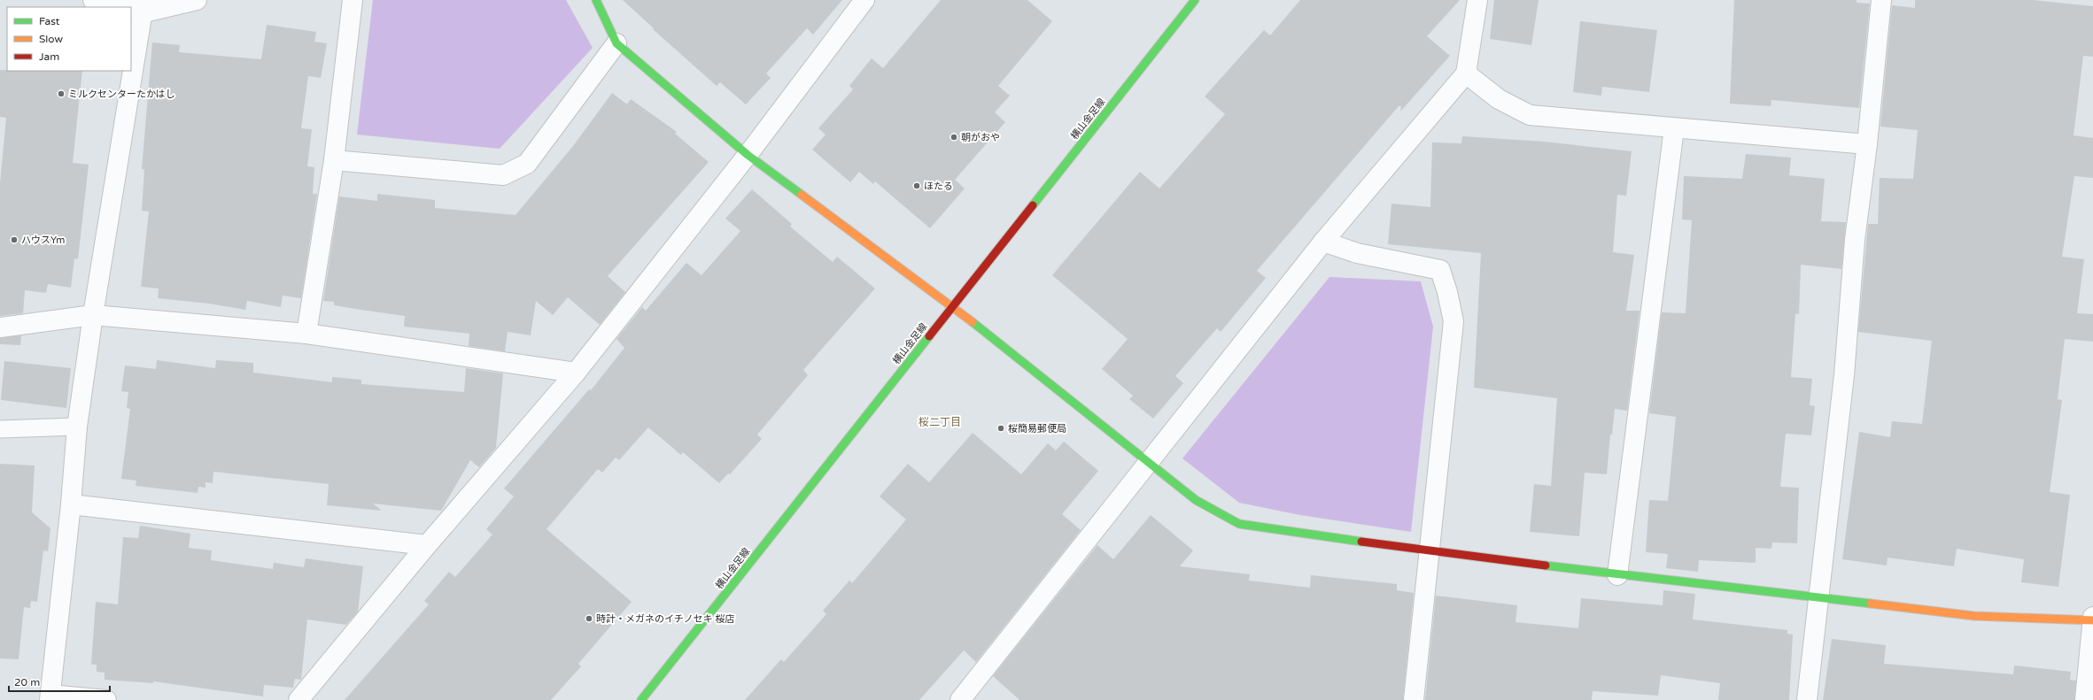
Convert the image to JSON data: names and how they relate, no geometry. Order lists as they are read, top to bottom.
{
  "streets": {
    "street": ["横山金足線"]
  },
  "districts": ["桜二丁目"],
  "places": [
    "ミルクセンターたかはし",
    "朝がおや",
    "ほたる",
    "ハウスYm",
    "桜簡易郵便局",
    "時計・メガネのイチノセキ 桜店"
  ],
  "legend": ["Fast", "Slow", "Jam"],
  "scale_bar": "20 m"
}
